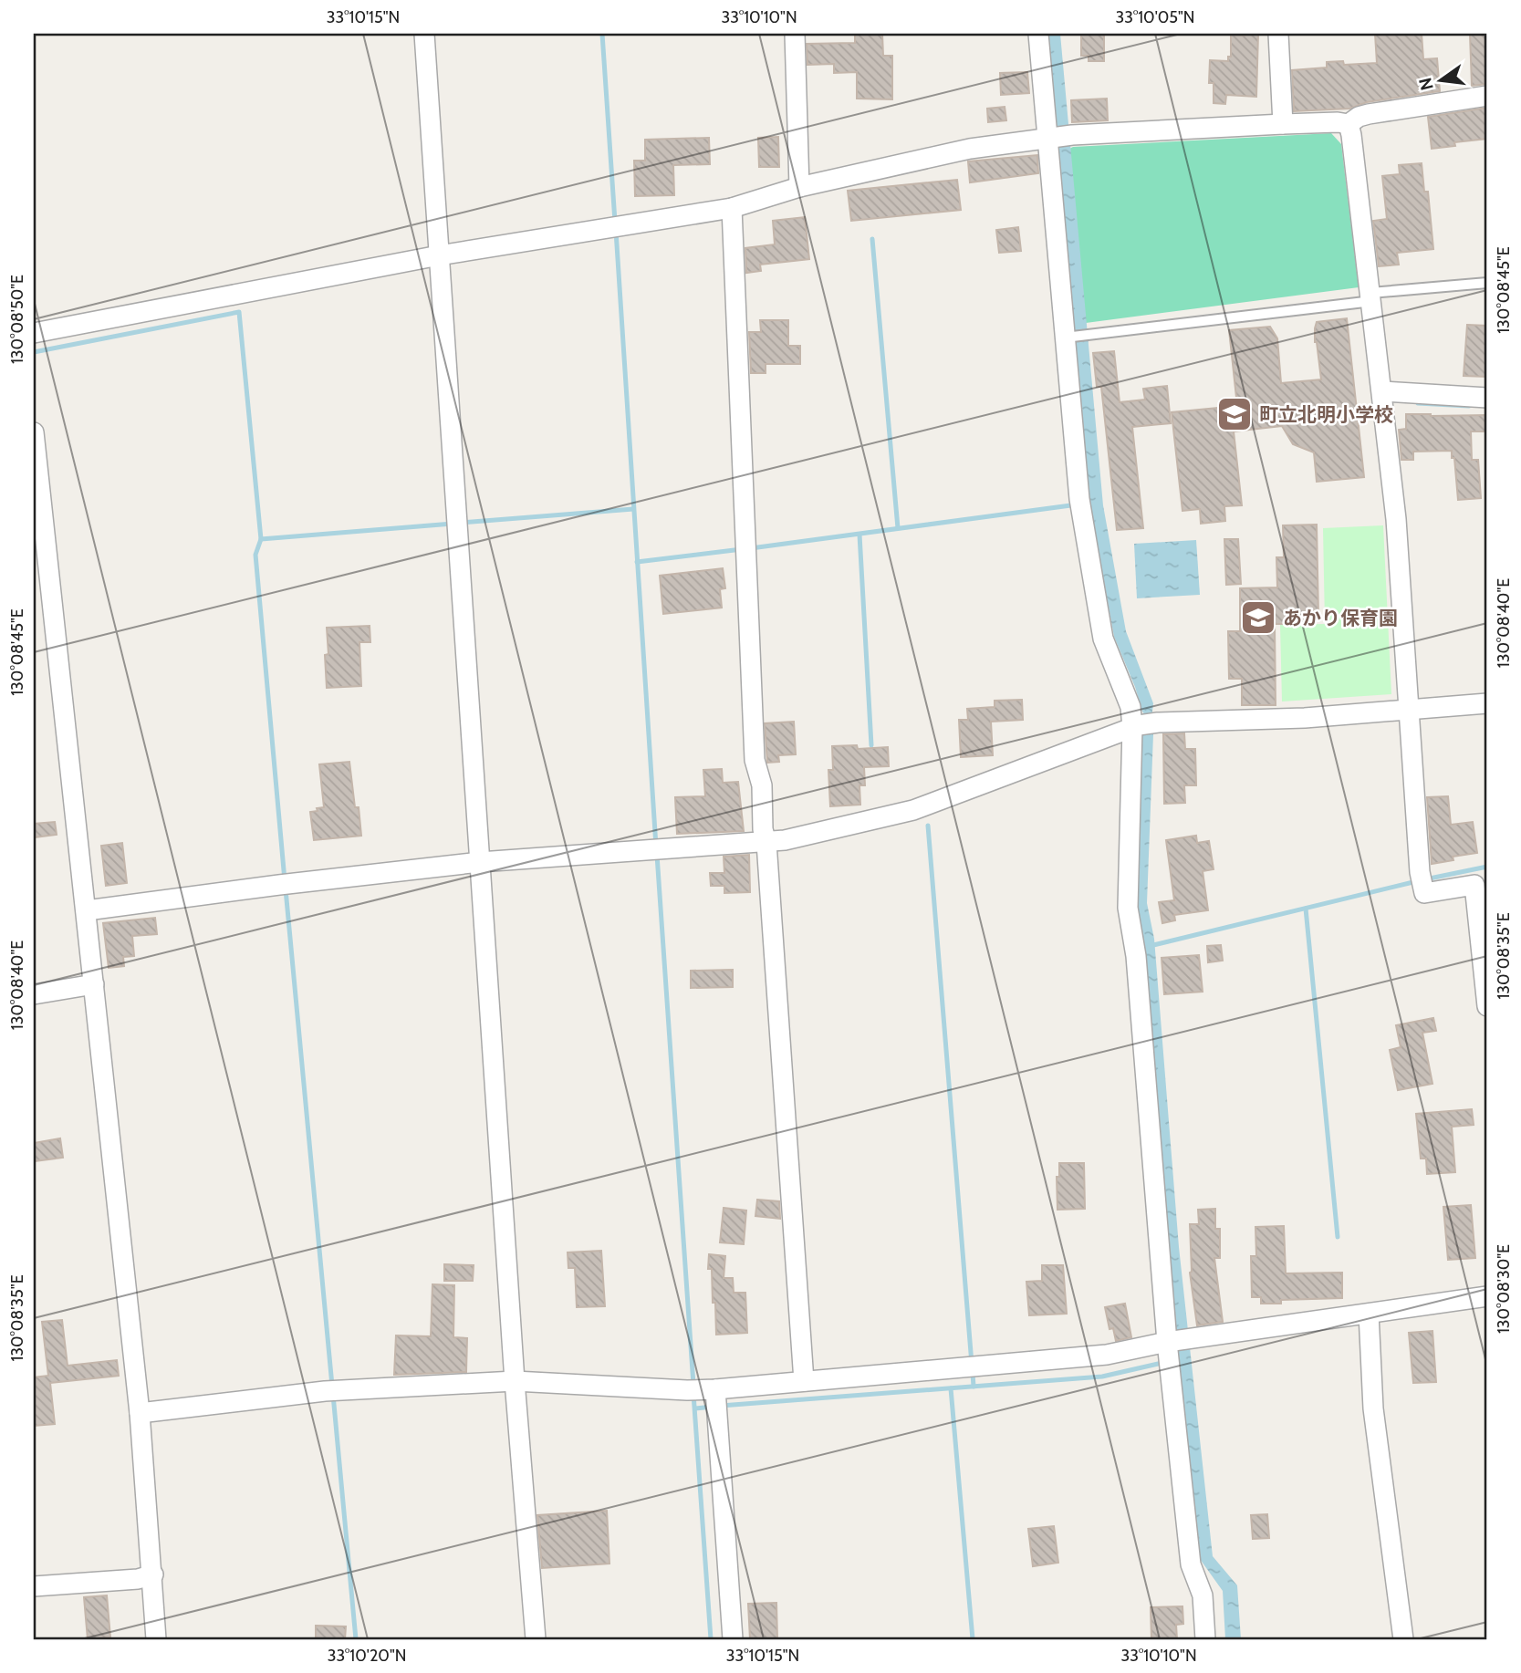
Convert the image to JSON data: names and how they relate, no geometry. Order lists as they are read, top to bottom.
{
  "places": {
    "school or university": ["町立北明小学校", "あかり保育園"]
  },
  "north": "left",
  "coordinates": [
    "33°10'15\"N",
    "33°10'10\"N",
    "33°10'05\"N",
    "130°08'45\"E",
    "130°08'50\"E",
    "130°08'40\"E",
    "130°08'35\"E",
    "130°08'30\"E",
    "33°10'20\"N"
  ]
}
